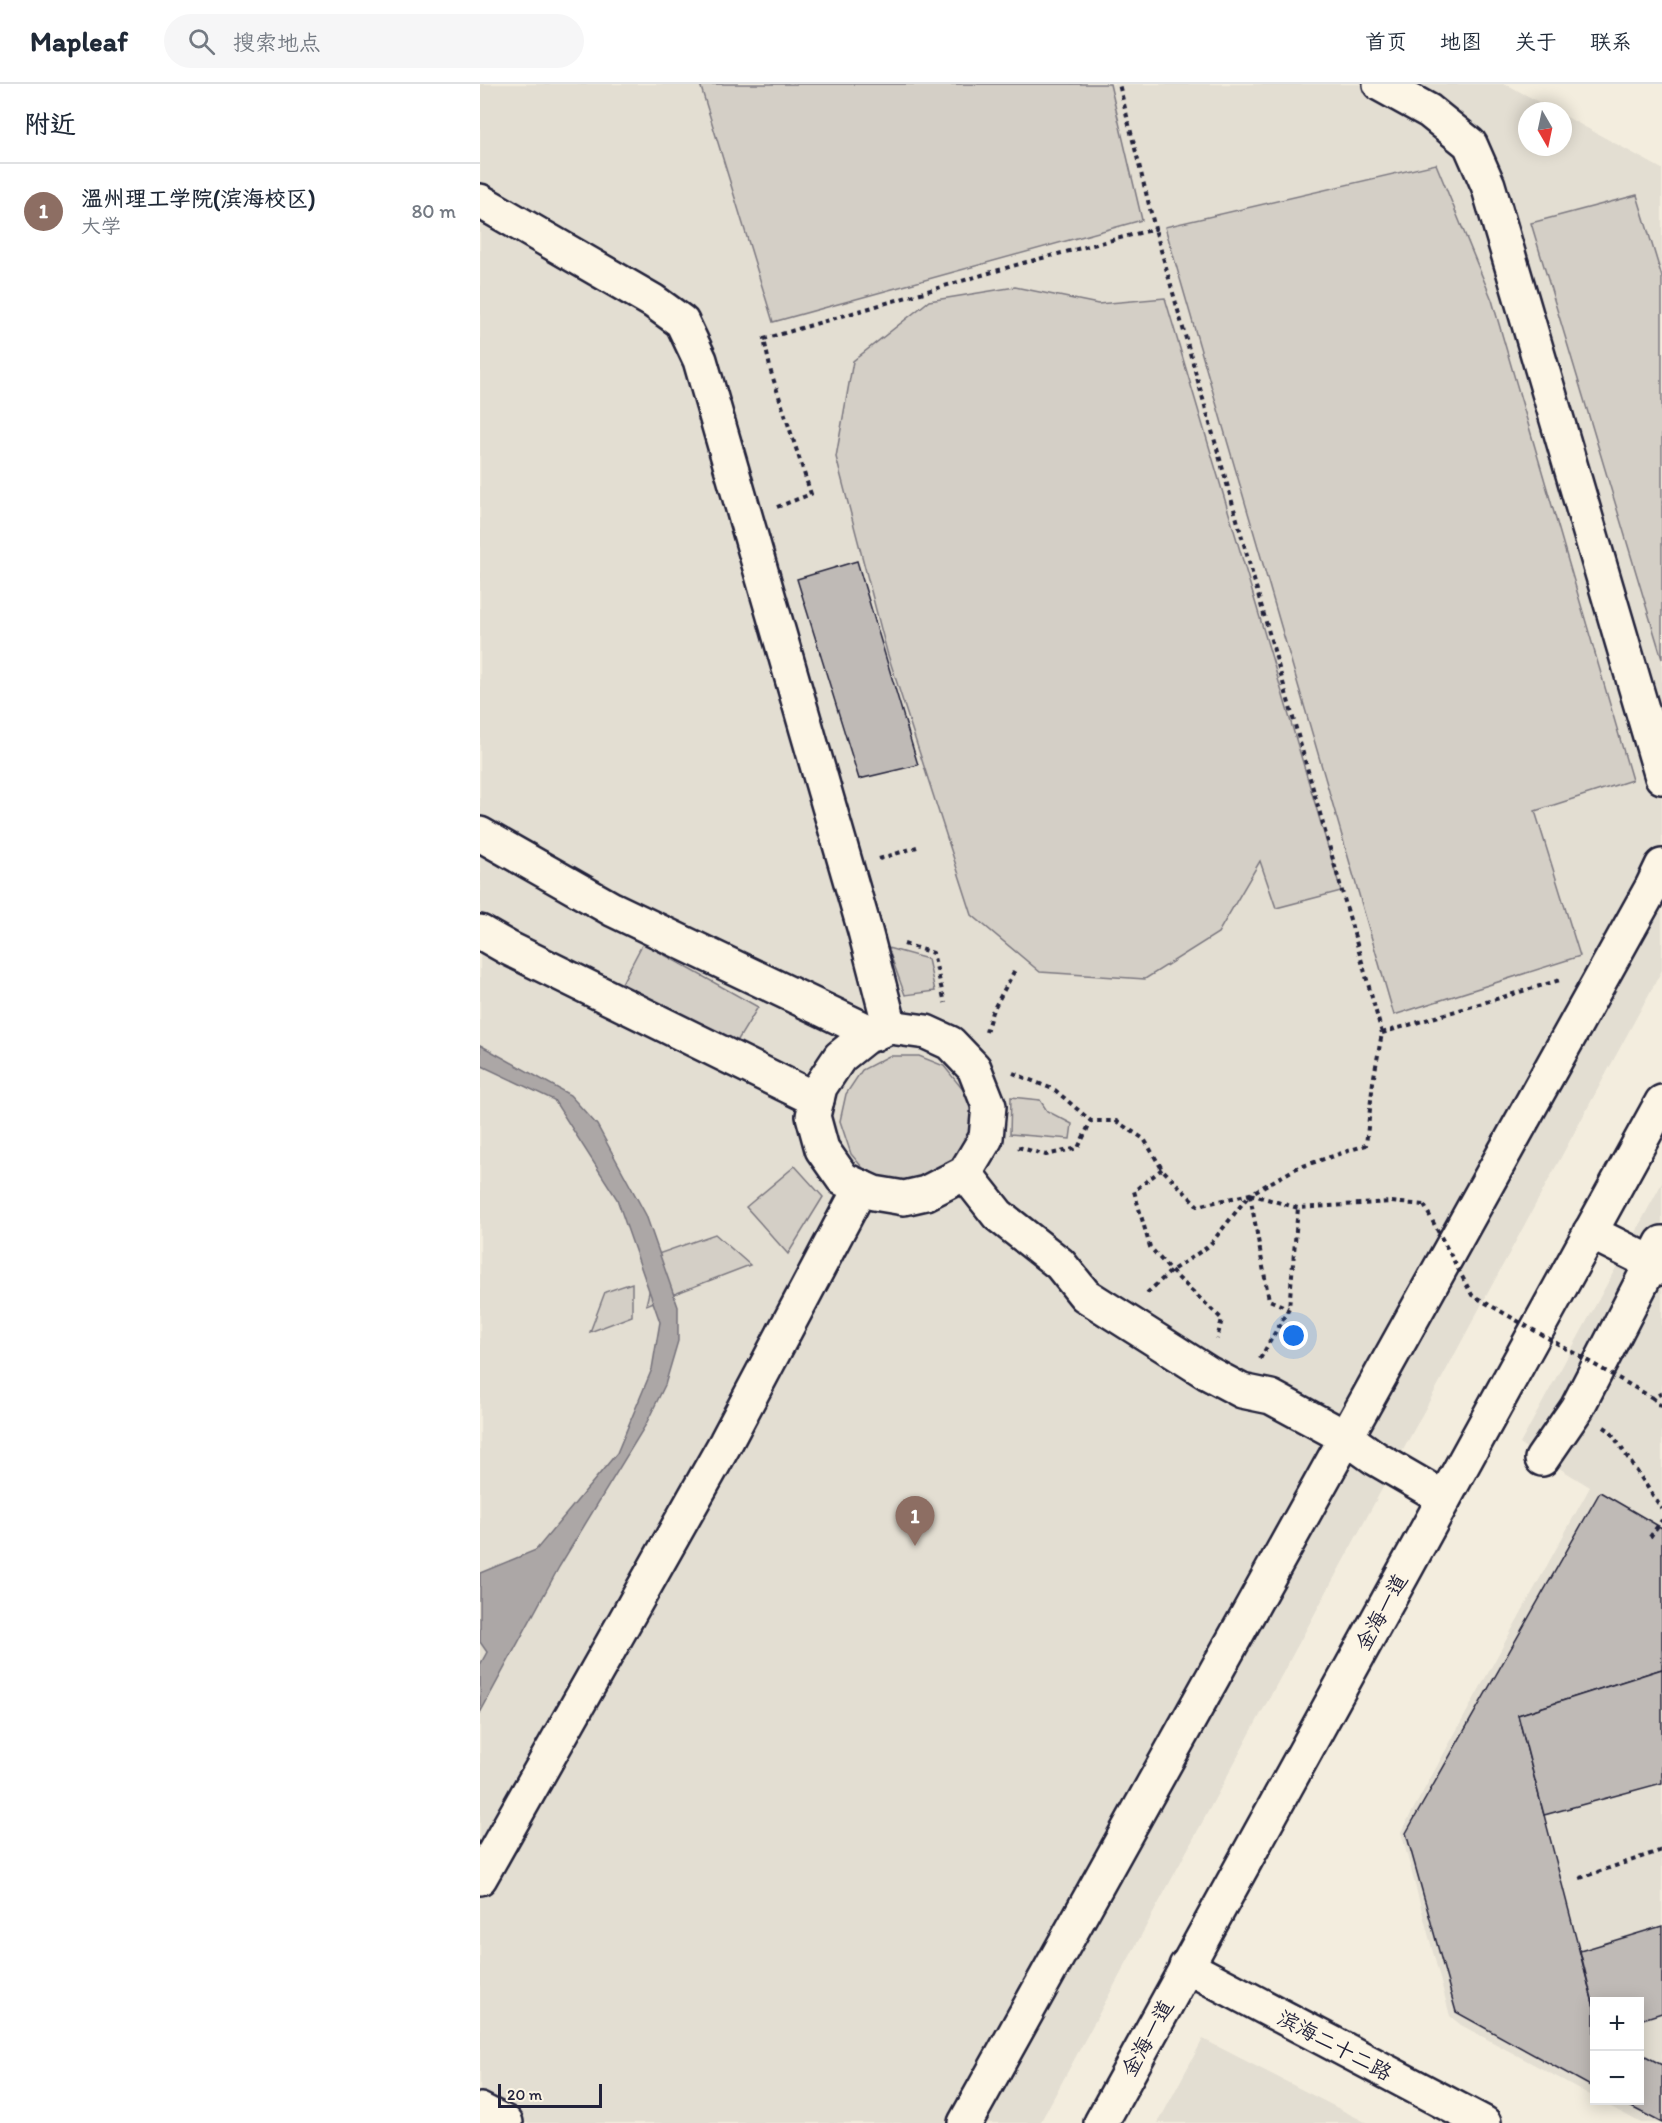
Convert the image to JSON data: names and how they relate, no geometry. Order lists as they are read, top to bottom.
{
  "streets": {
    "street": ["金海一道", "滨海二十二路"]
  },
  "crossings": [
    ["金海一道", "滨海二十二路"]
  ],
  "scale_bar": "20 m",
  "north": "bottom",
  "page": {
    "header": "Mapleaf",
    "search": "搜索地点",
    "nav": [
      "首页",
      "地图",
      "关于",
      "联系"
    ],
    "heading": "附近",
    "list": [
      {
        "mark": "1",
        "name": "温州理工学院(滨海校区)",
        "note": "大学",
        "value": "80 m"
      }
    ],
    "pins": "1",
    "map_buttons": ["+", "−"],
    "scale": "20 m"
  }
}
